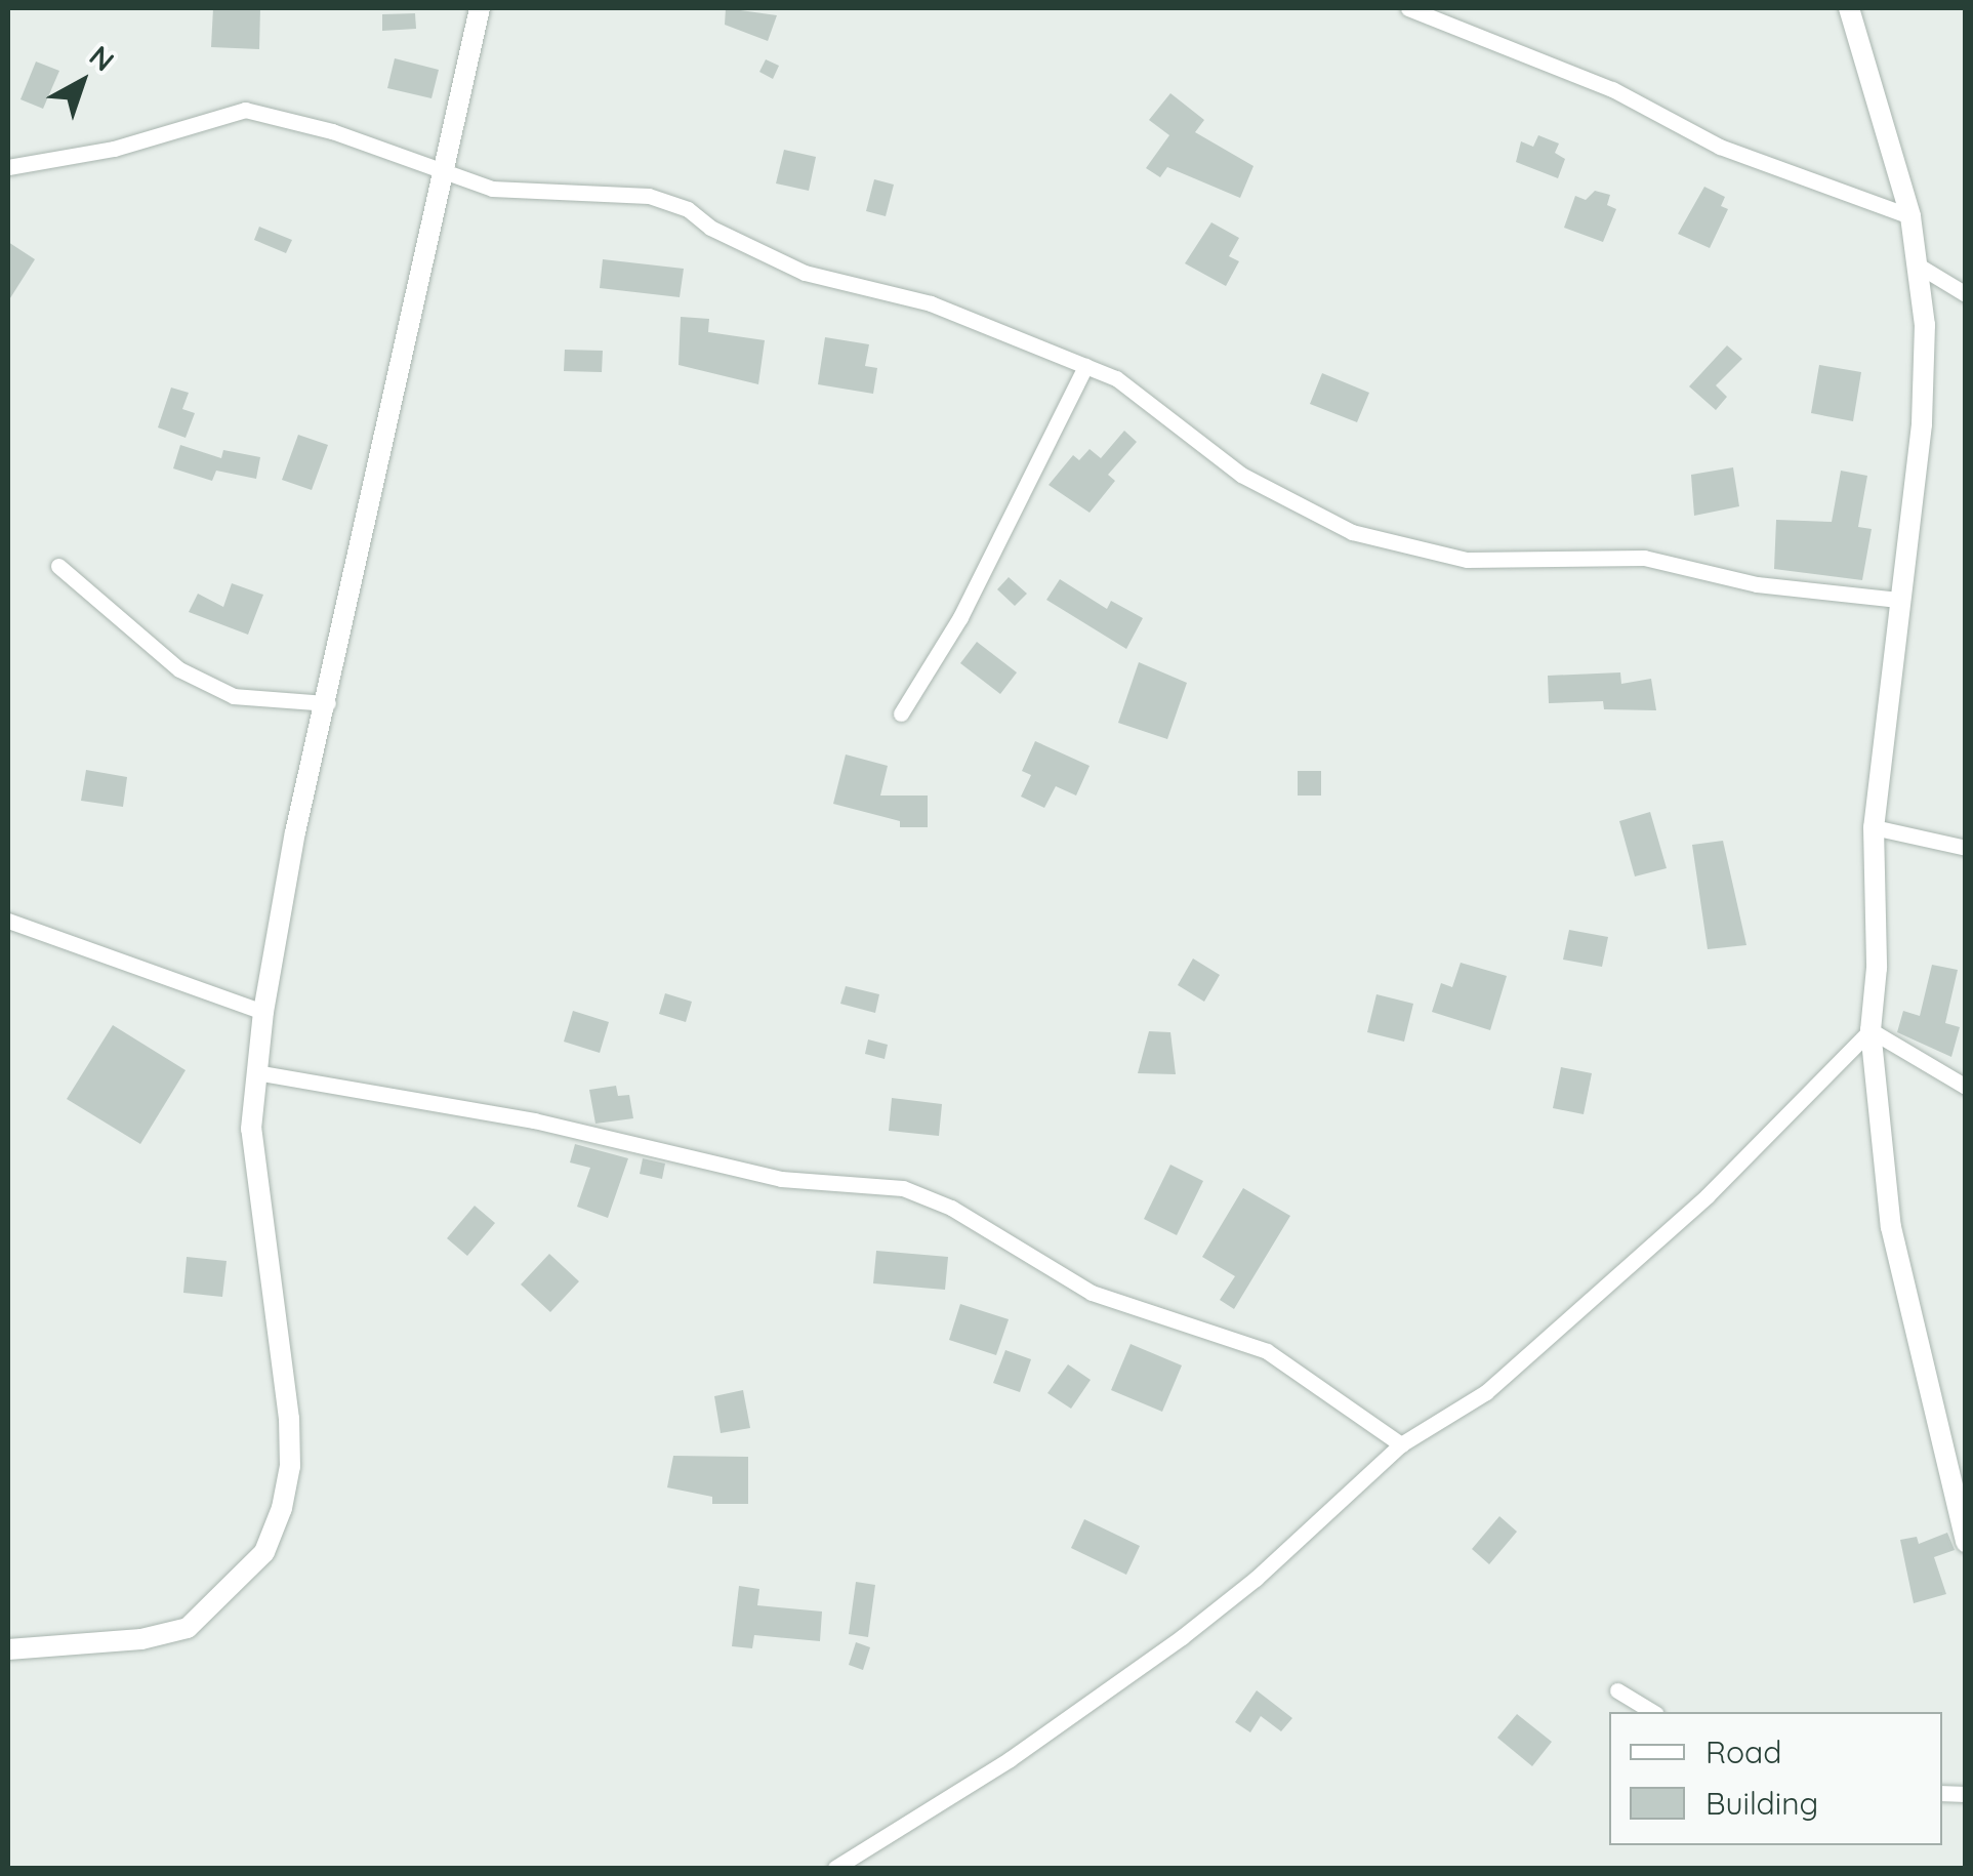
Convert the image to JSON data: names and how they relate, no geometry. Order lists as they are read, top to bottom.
{
  "legend": ["Road", "Building"],
  "north": "top right"
}
